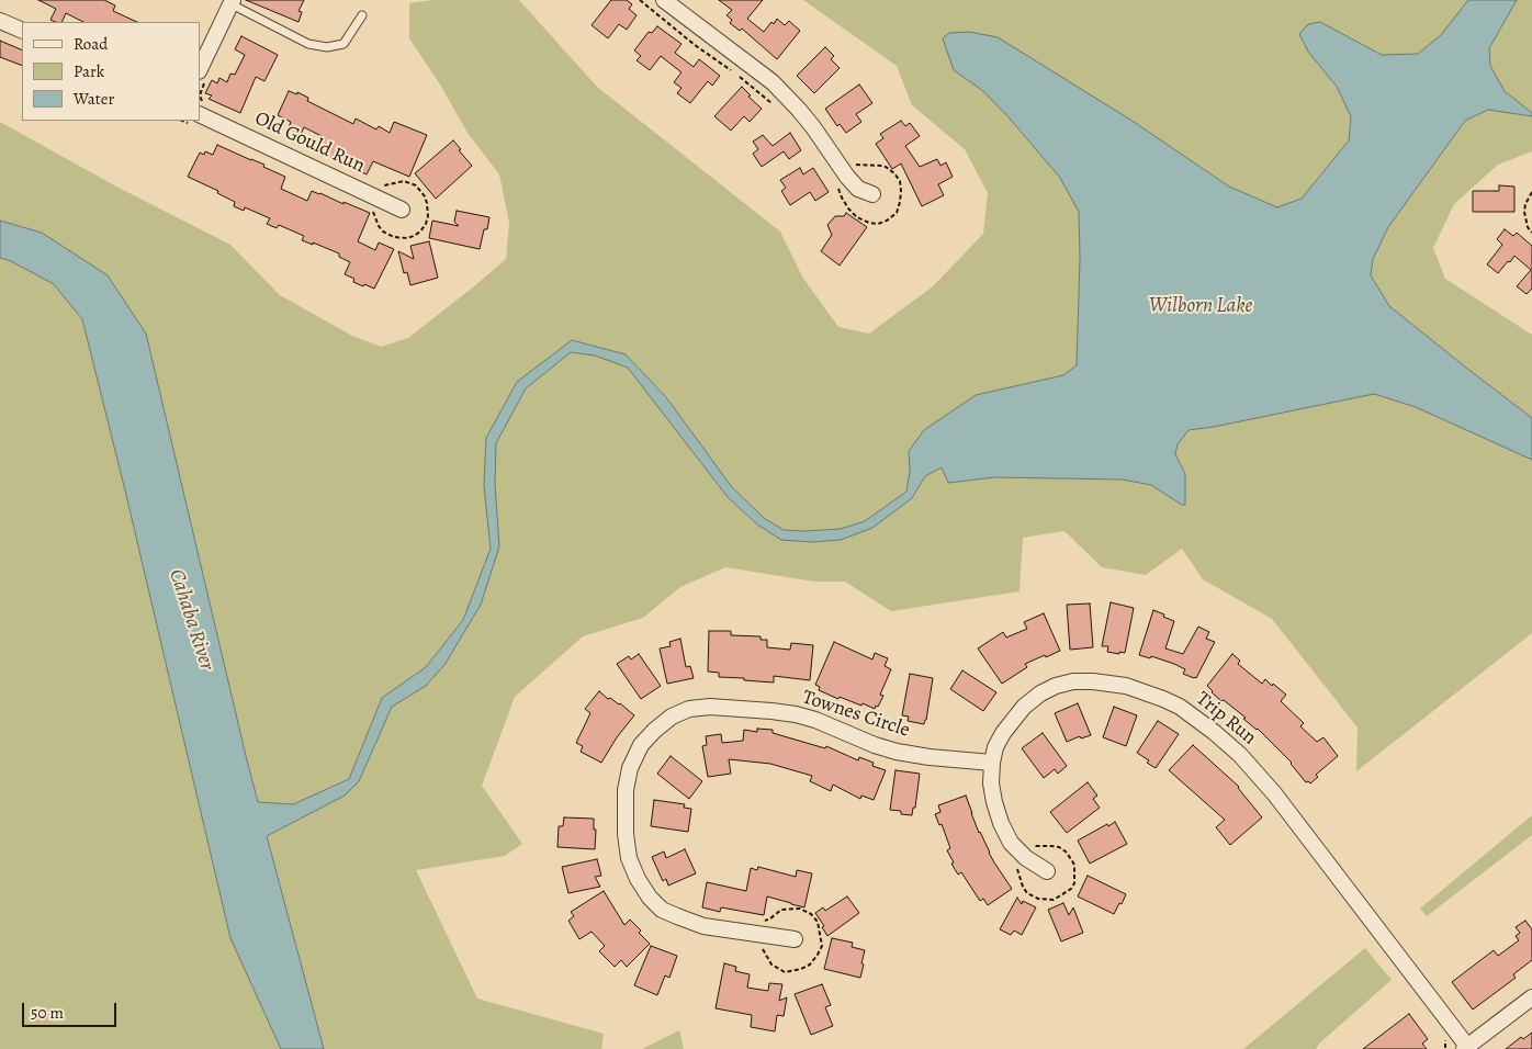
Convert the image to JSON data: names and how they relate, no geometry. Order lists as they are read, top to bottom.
{
  "streets": {
    "street": ["Old Gould Run", "Townes Circle", "Trip Run"]
  },
  "crossings": [
    ["Townes Circle", "Trip Run"]
  ],
  "water": ["Wilborn Lake", "Cahaba River"],
  "legend": ["Road", "Park", "Water"],
  "scale_bar": "50 m"
}
